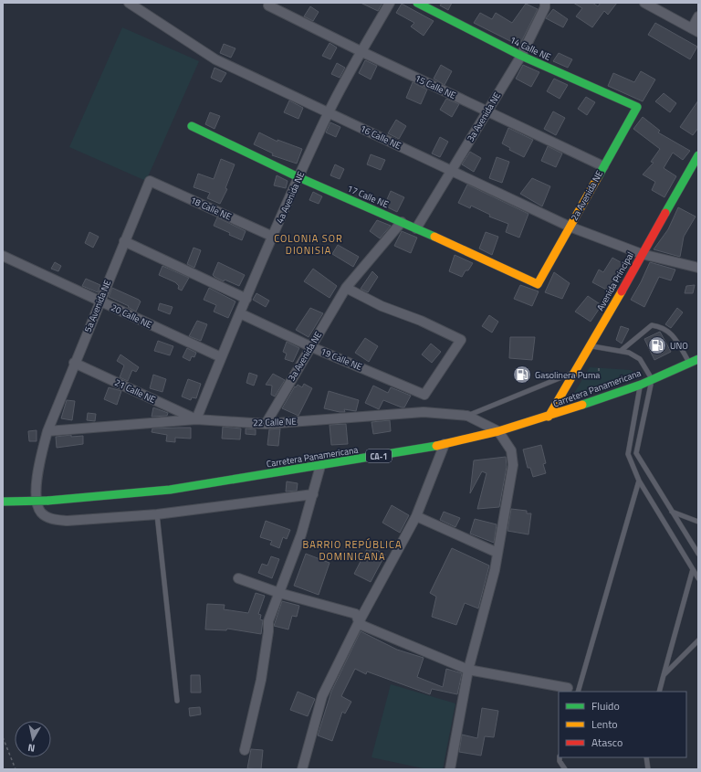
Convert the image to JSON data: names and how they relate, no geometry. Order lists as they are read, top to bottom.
{
  "streets": {
    "main road": [
      "14 Calle NE",
      "2a Avenida NE",
      "17 Calle NE",
      "Avenida Principal",
      "Carretera Panamericana",
      "CA-1"
    ],
    "street": [
      "15 Calle NE",
      "3a Avenida NE",
      "16 Calle NE",
      "4a Avenida NE",
      "18 Calle NE",
      "5a Avenida NE",
      "20 Calle NE",
      "19 Calle NE",
      "21 Calle NE",
      "22 Calle NE"
    ]
  },
  "crossings": [
    ["14 Calle NE", "3a Avenida NE"],
    ["14 Calle NE", "2a Avenida NE"],
    ["15 Calle NE", "3a Avenida NE"],
    ["15 Calle NE", "2a Avenida NE"],
    ["15 Calle NE", "4a Avenida NE"],
    ["3a Avenida NE", "16 Calle NE"],
    ["3a Avenida NE", "17 Calle NE"],
    ["3a Avenida NE", "19 Calle NE"],
    ["3a Avenida NE", "22 Calle NE"],
    ["16 Calle NE", "2a Avenida NE"],
    ["16 Calle NE", "4a Avenida NE"],
    ["16 Calle NE", "Avenida Principal"],
    ["2a Avenida NE", "17 Calle NE"],
    ["17 Calle NE", "4a Avenida NE"],
    ["4a Avenida NE", "18 Calle NE"],
    ["4a Avenida NE", "20 Calle NE"],
    ["4a Avenida NE", "19 Calle NE"],
    ["4a Avenida NE", "21 Calle NE"],
    ["4a Avenida NE", "22 Calle NE"],
    ["18 Calle NE", "5a Avenida NE"],
    ["Avenida Principal", "Carretera Panamericana"],
    ["5a Avenida NE", "20 Calle NE"],
    ["5a Avenida NE", "21 Calle NE"],
    ["5a Avenida NE", "22 Calle NE"],
    ["Carretera Panamericana", "22 Calle NE"],
    ["21 Calle NE", "22 Calle NE"]
  ],
  "districts": ["COLONIA SOR DIONISIA", "BARRIO REPÚBLICA DOMINICANA"],
  "places": {
    "fuel station": ["UNO", "Gasolinera Puma"]
  },
  "legend": ["Fluido", "Lento", "Atasco"],
  "north": "bottom"
}
